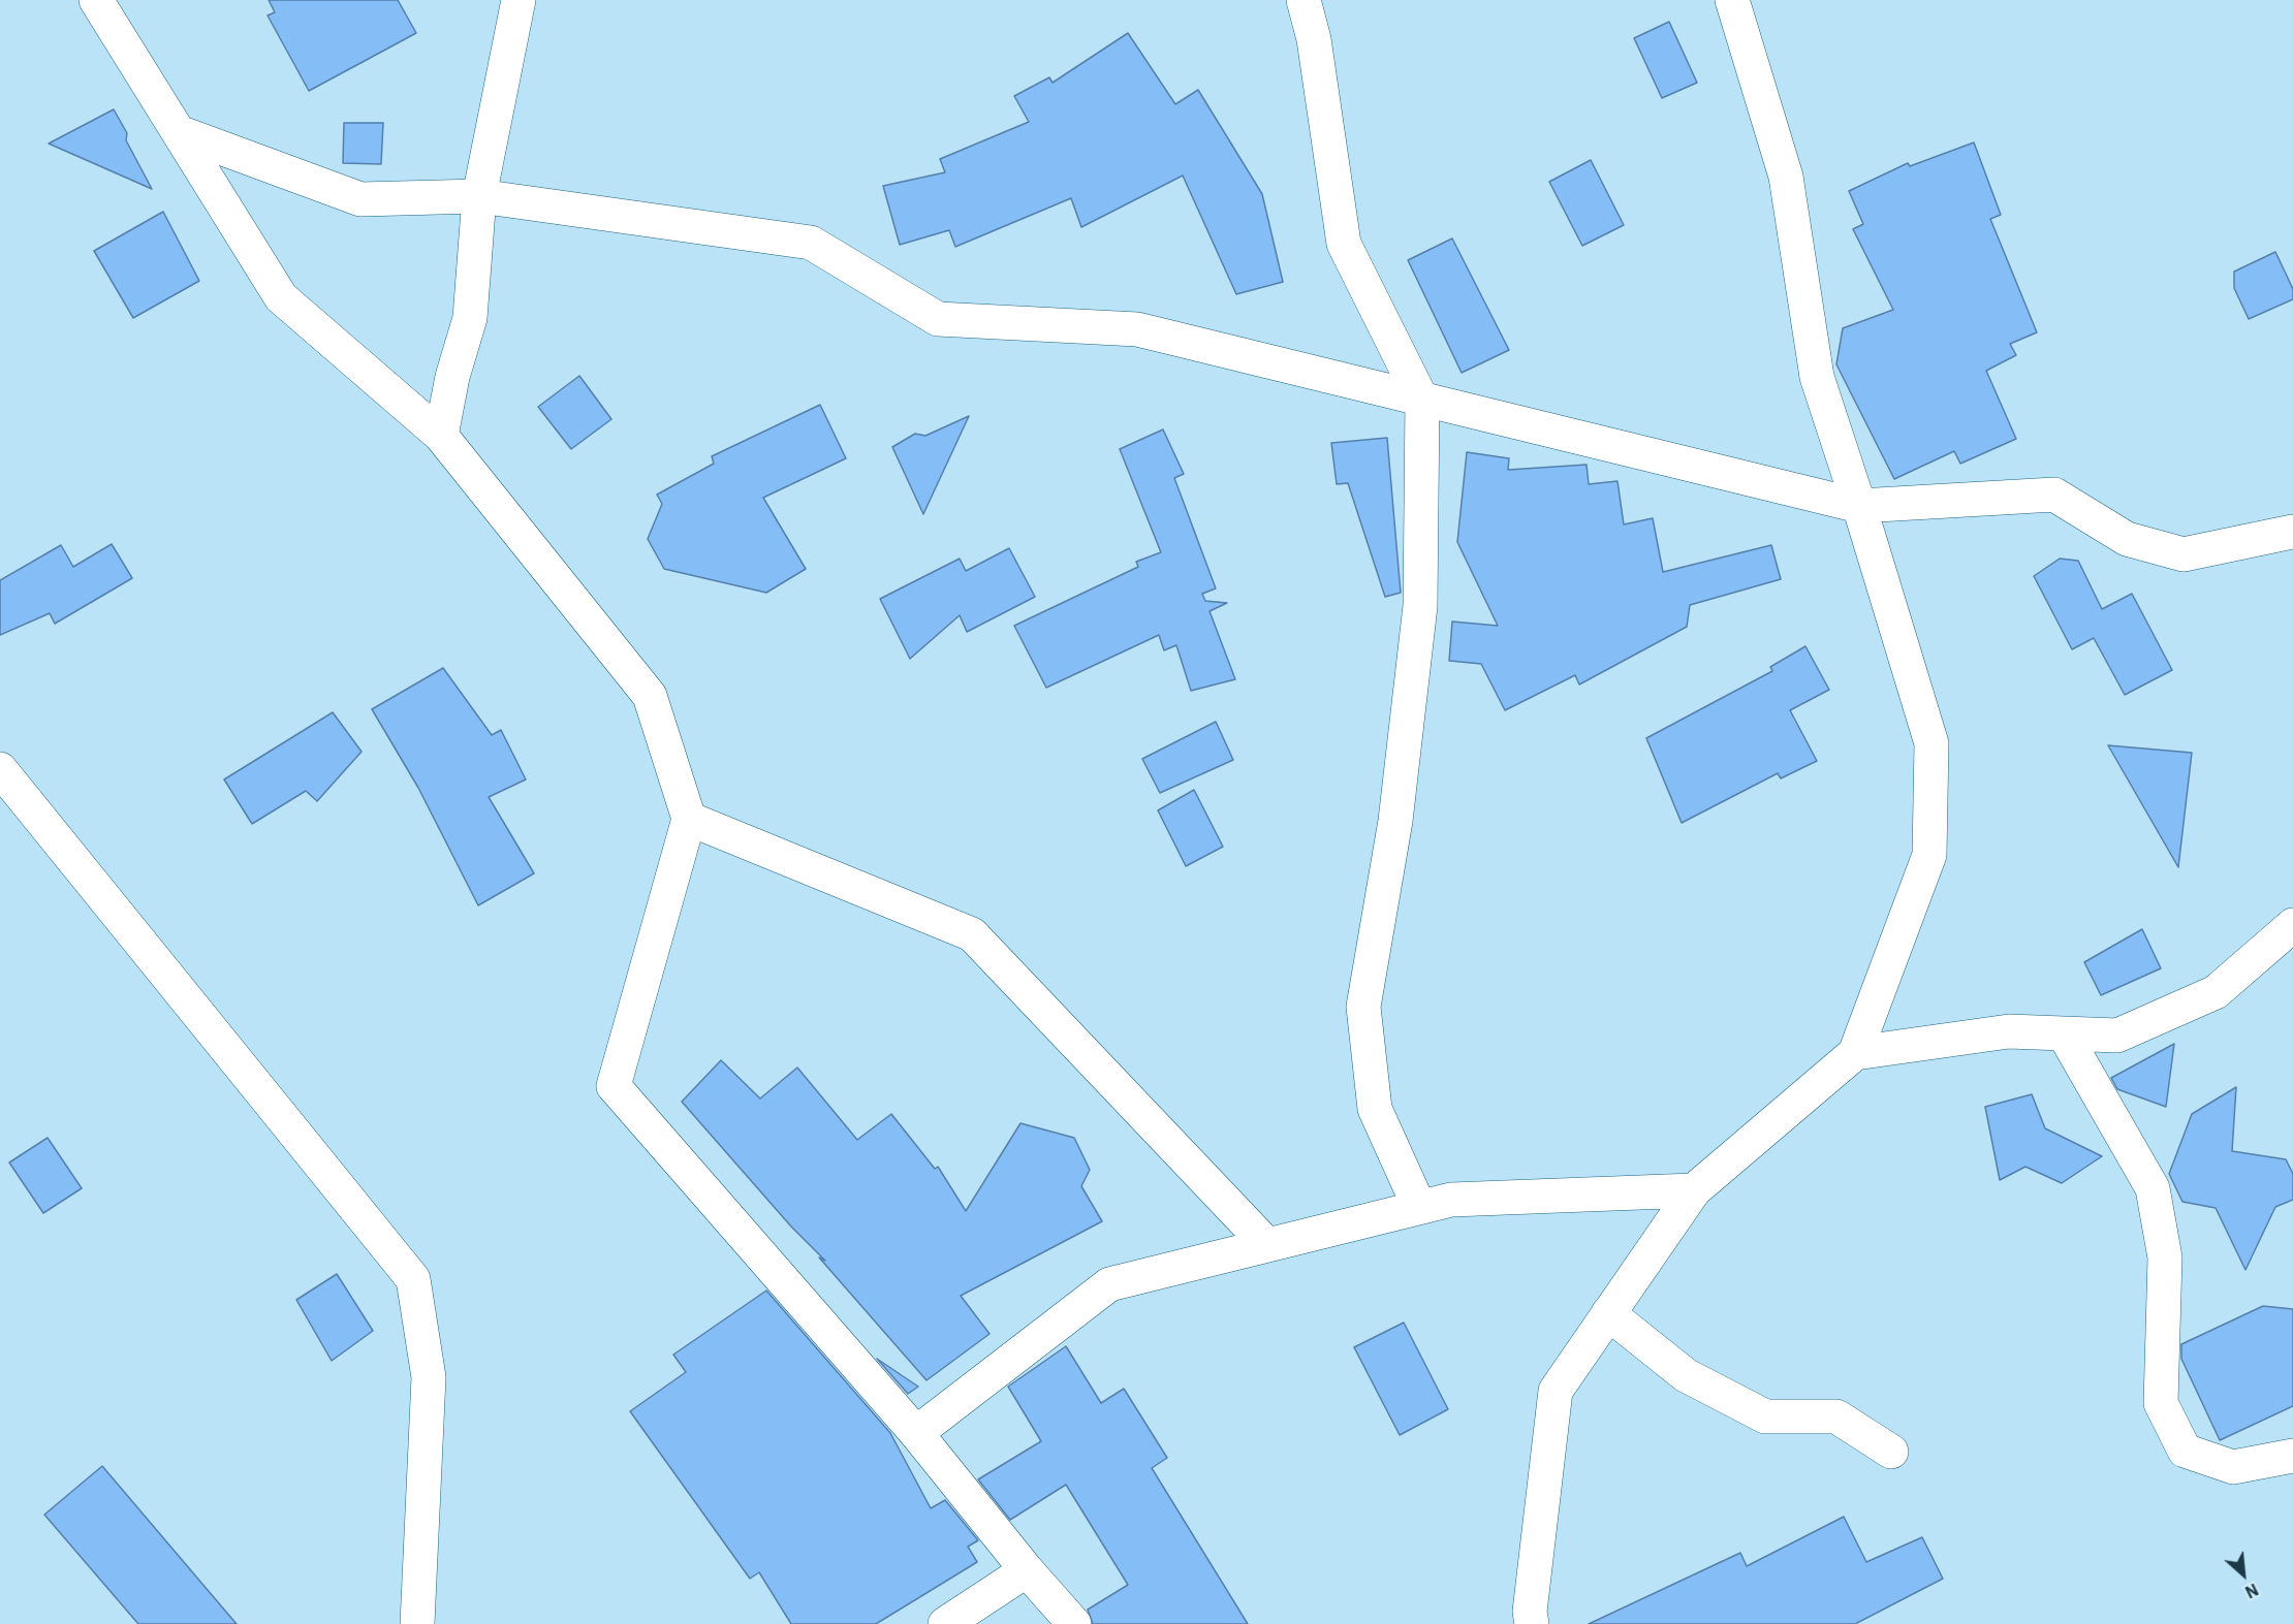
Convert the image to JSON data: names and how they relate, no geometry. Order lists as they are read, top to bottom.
{
  "north": "bottom right"
}
